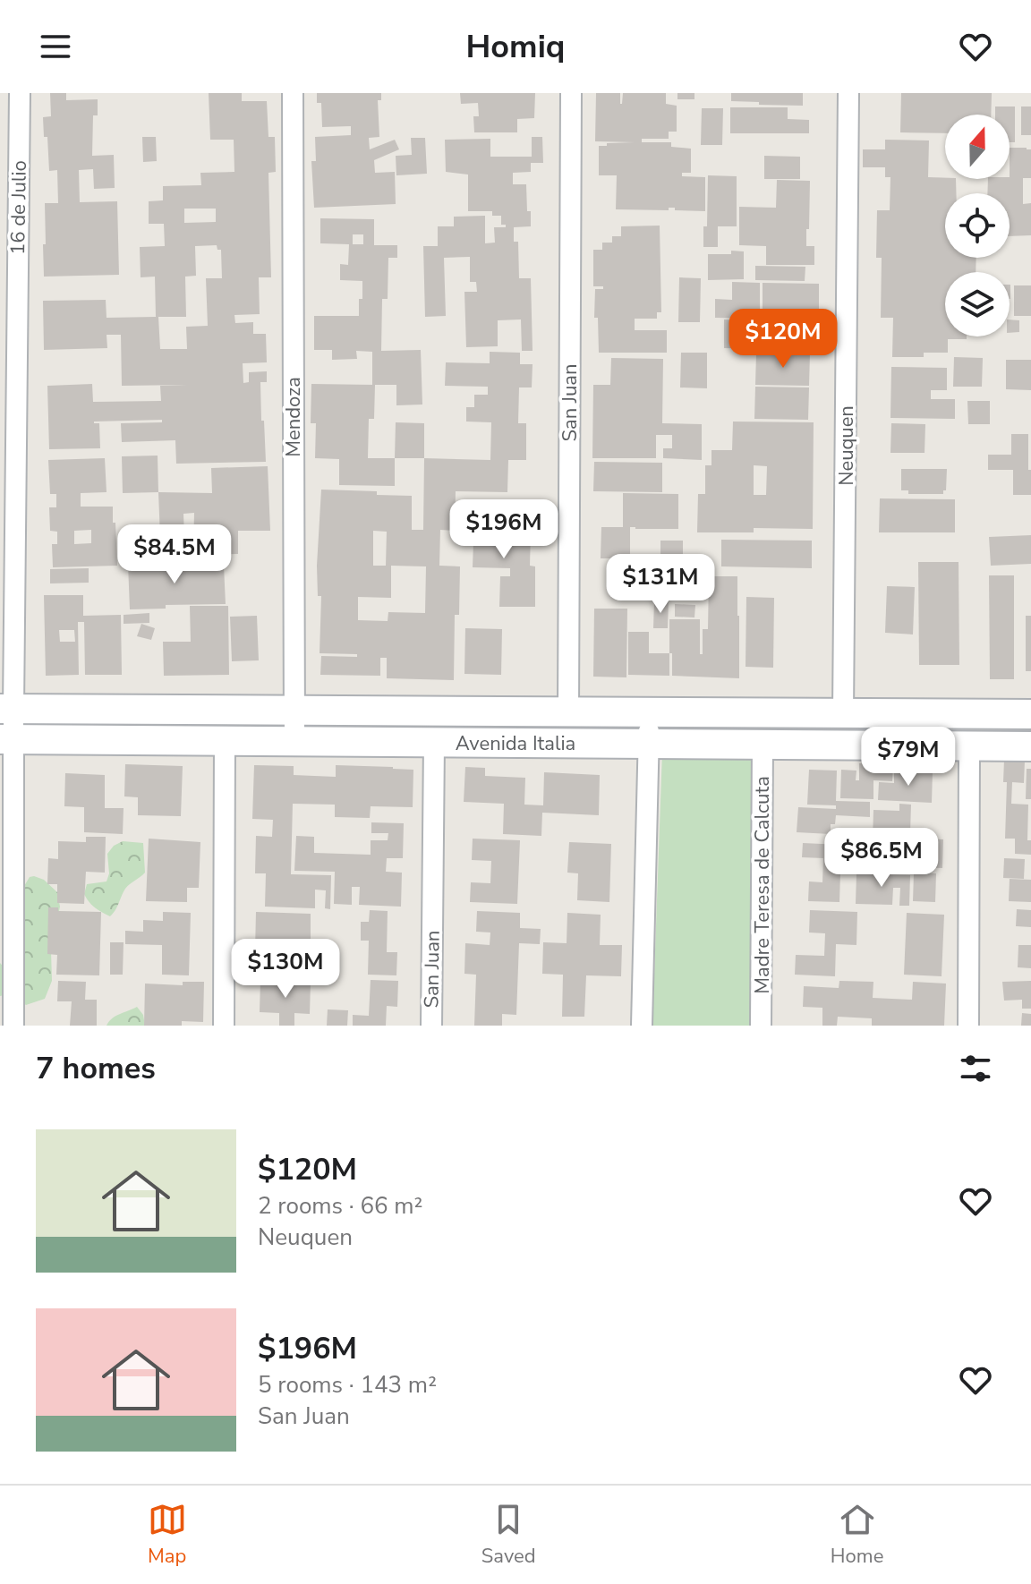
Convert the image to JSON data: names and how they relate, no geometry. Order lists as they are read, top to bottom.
{
  "streets": {
    "main road": ["Avenida Italia"],
    "street": [
      "16 de Julio",
      "San Juan",
      "Mendoza",
      "Neuquen",
      "Madre Teresa de Calcuta"
    ]
  },
  "crossings": [
    ["16 de Julio", "Avenida Italia"],
    ["San Juan", "Avenida Italia"],
    ["Mendoza", "Avenida Italia"],
    ["Neuquen", "Avenida Italia"],
    ["Avenida Italia", "Madre Teresa de Calcuta"]
  ],
  "north": "top",
  "page": {
    "header": "Homiq",
    "price": [
      "$120M",
      "$196M",
      "$84.5M",
      "$131M",
      "$79M",
      "$86.5M",
      "$130M"
    ],
    "heading": "7 homes",
    "list": [
      {
        "name": "$120M",
        "note": "2 rooms · 66 m² · Neuquen"
      },
      {
        "name": "$196M",
        "note": "5 rooms · 143 m² · San Juan"
      }
    ],
    "tabs": ["Map", "Saved", "Home"]
  }
}
